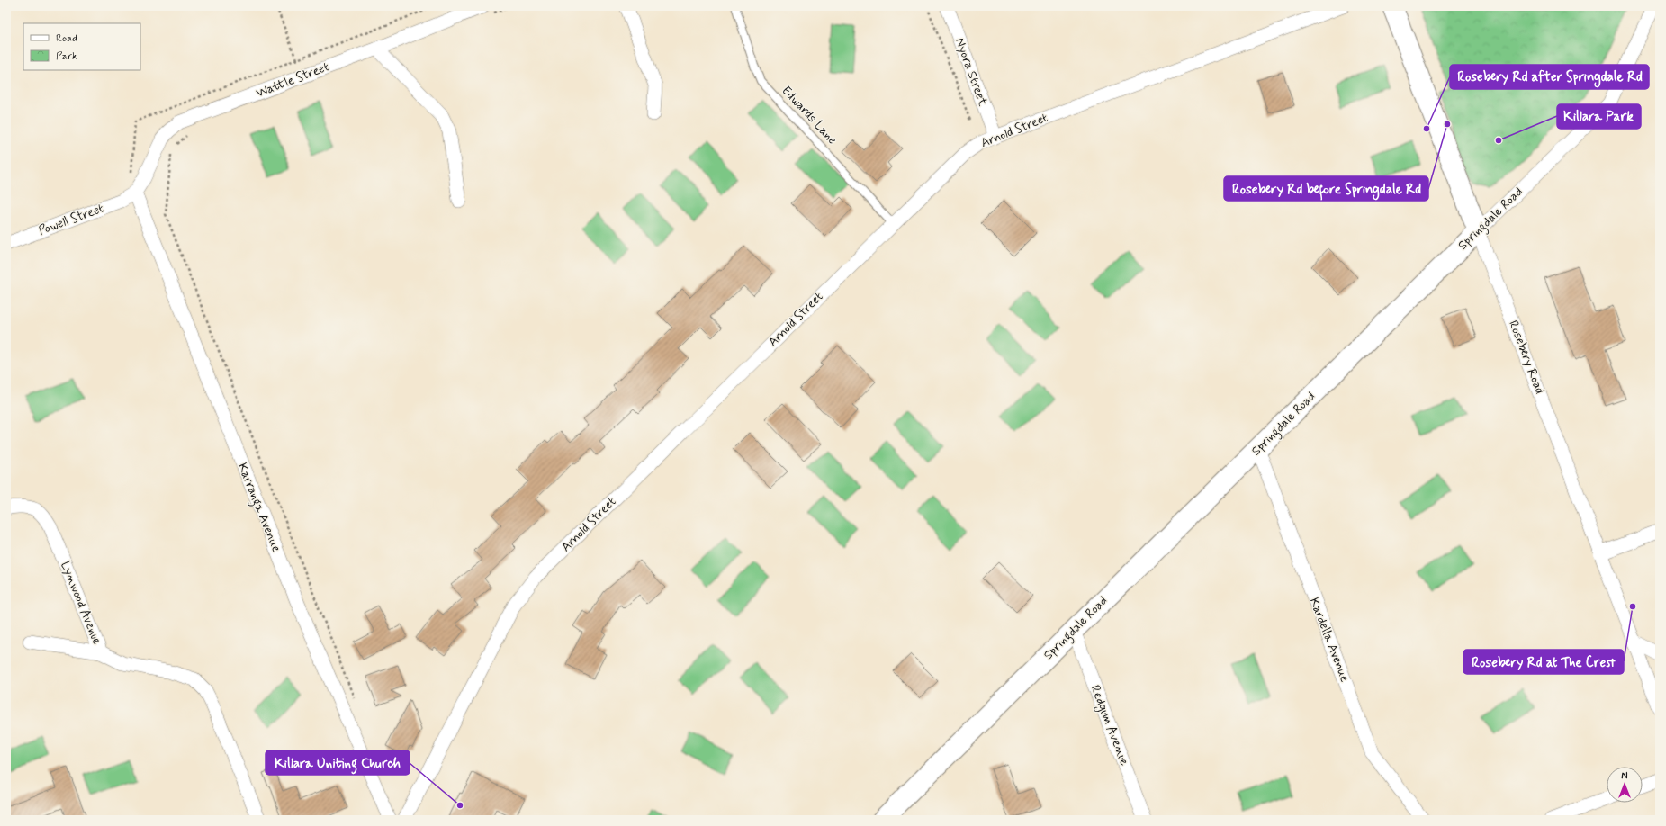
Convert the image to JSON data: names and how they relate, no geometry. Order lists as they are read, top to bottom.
{
  "streets": {
    "main road": ["Springdale Road", "Rosebery Road"],
    "street": [
      "Nyora Street",
      "Wattle Street",
      "Arnold Street",
      "Powell Street",
      "Karranga Avenue",
      "Lynwood Avenue",
      "Kardella Avenue",
      "Redgum Avenue"
    ],
    "lane": ["Edwards Lane"]
  },
  "crossings": [
    ["Nyora Street", "Arnold Street"],
    ["Wattle Street", "Powell Street"],
    ["Wattle Street", "Karranga Avenue"],
    ["Edwards Lane", "Arnold Street"],
    ["Springdale Road", "Rosebery Road"],
    ["Springdale Road", "Kardella Avenue"],
    ["Springdale Road", "Redgum Avenue"],
    ["Powell Street", "Karranga Avenue"]
  ],
  "places": [
    "Rosebery Rd before Springdale Rd",
    "Rosebery Rd after Springdale Rd",
    "Killara Park",
    "Rosebery Rd at The Crest",
    "Killara Uniting Church"
  ],
  "legend": ["Road", "Park"],
  "north": "top"
}
